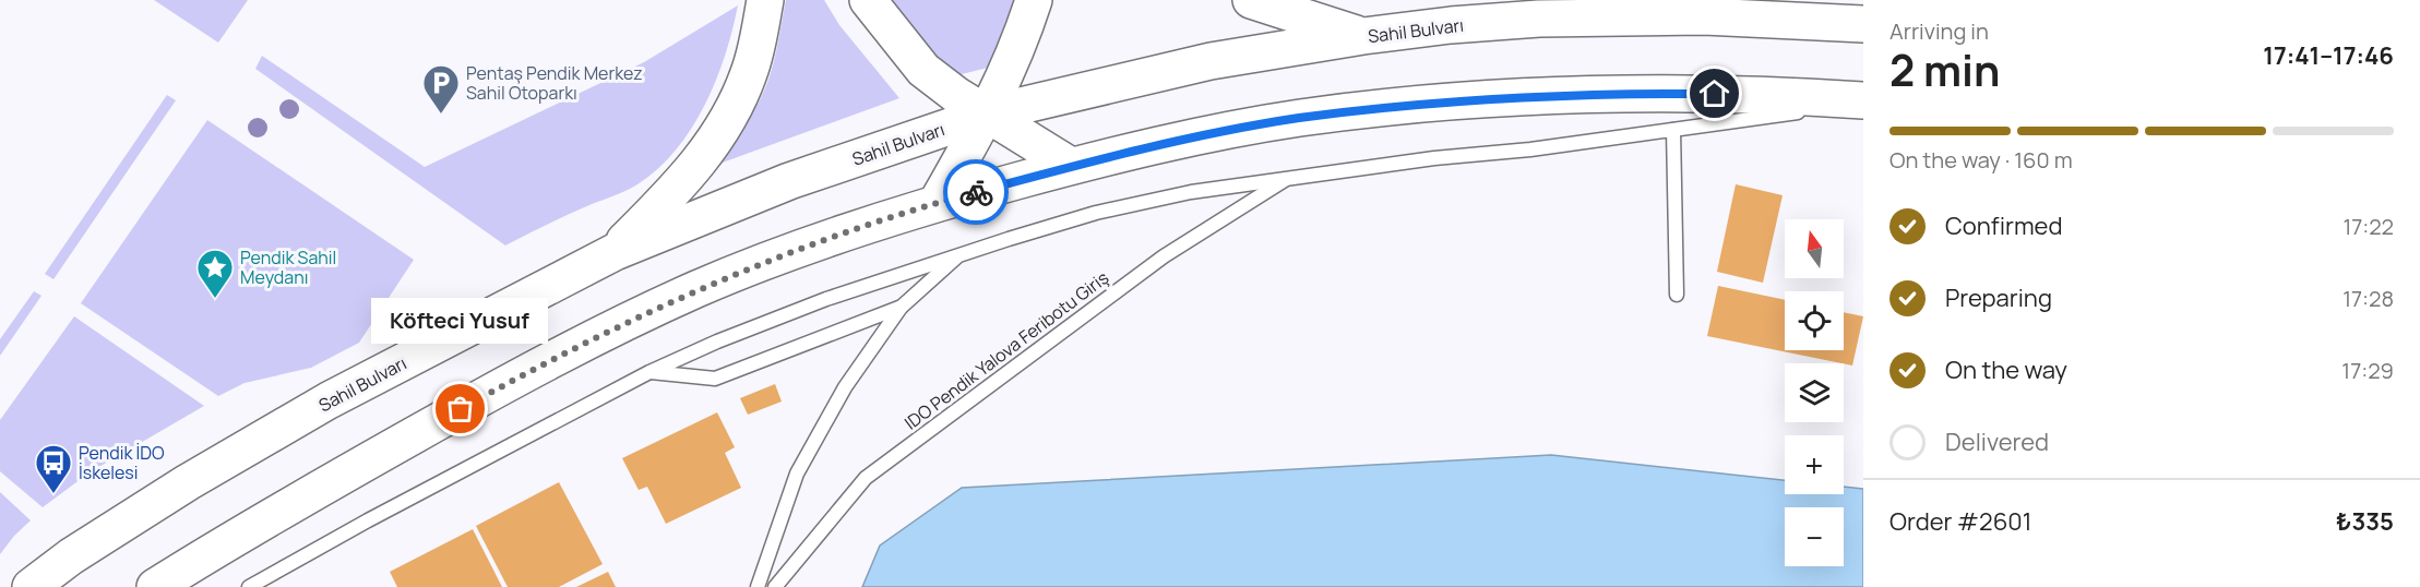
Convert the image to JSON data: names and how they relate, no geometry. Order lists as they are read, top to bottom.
{
  "streets": {
    "highway": ["Sahil Bulvarı"],
    "lane": ["IDO Pendik Yalova Feribotu Giriş"]
  },
  "places": {
    "parking": ["Pentaş Pendik Merkez Sahil Otoparkı"],
    "place": ["Pendik Sahil Meydanı"],
    "other": ["Köfteci Yusuf"],
    "bus stop": ["Pendik İDO İskelesi"]
  },
  "north": "top",
  "page": {
    "heading": ["2 min", "Arriving in", "17:41–17:46"],
    "panel": ["Order #2601", "₺335"],
    "bar": "On the way · 160 m",
    "list": [
      ["Confirmed", "17:22"],
      ["Preparing", "17:28"],
      ["On the way", "17:29"],
      "Delivered"
    ],
    "map_buttons": ["+", "−"],
    "bubble": "Köfteci Yusuf"
  }
}
